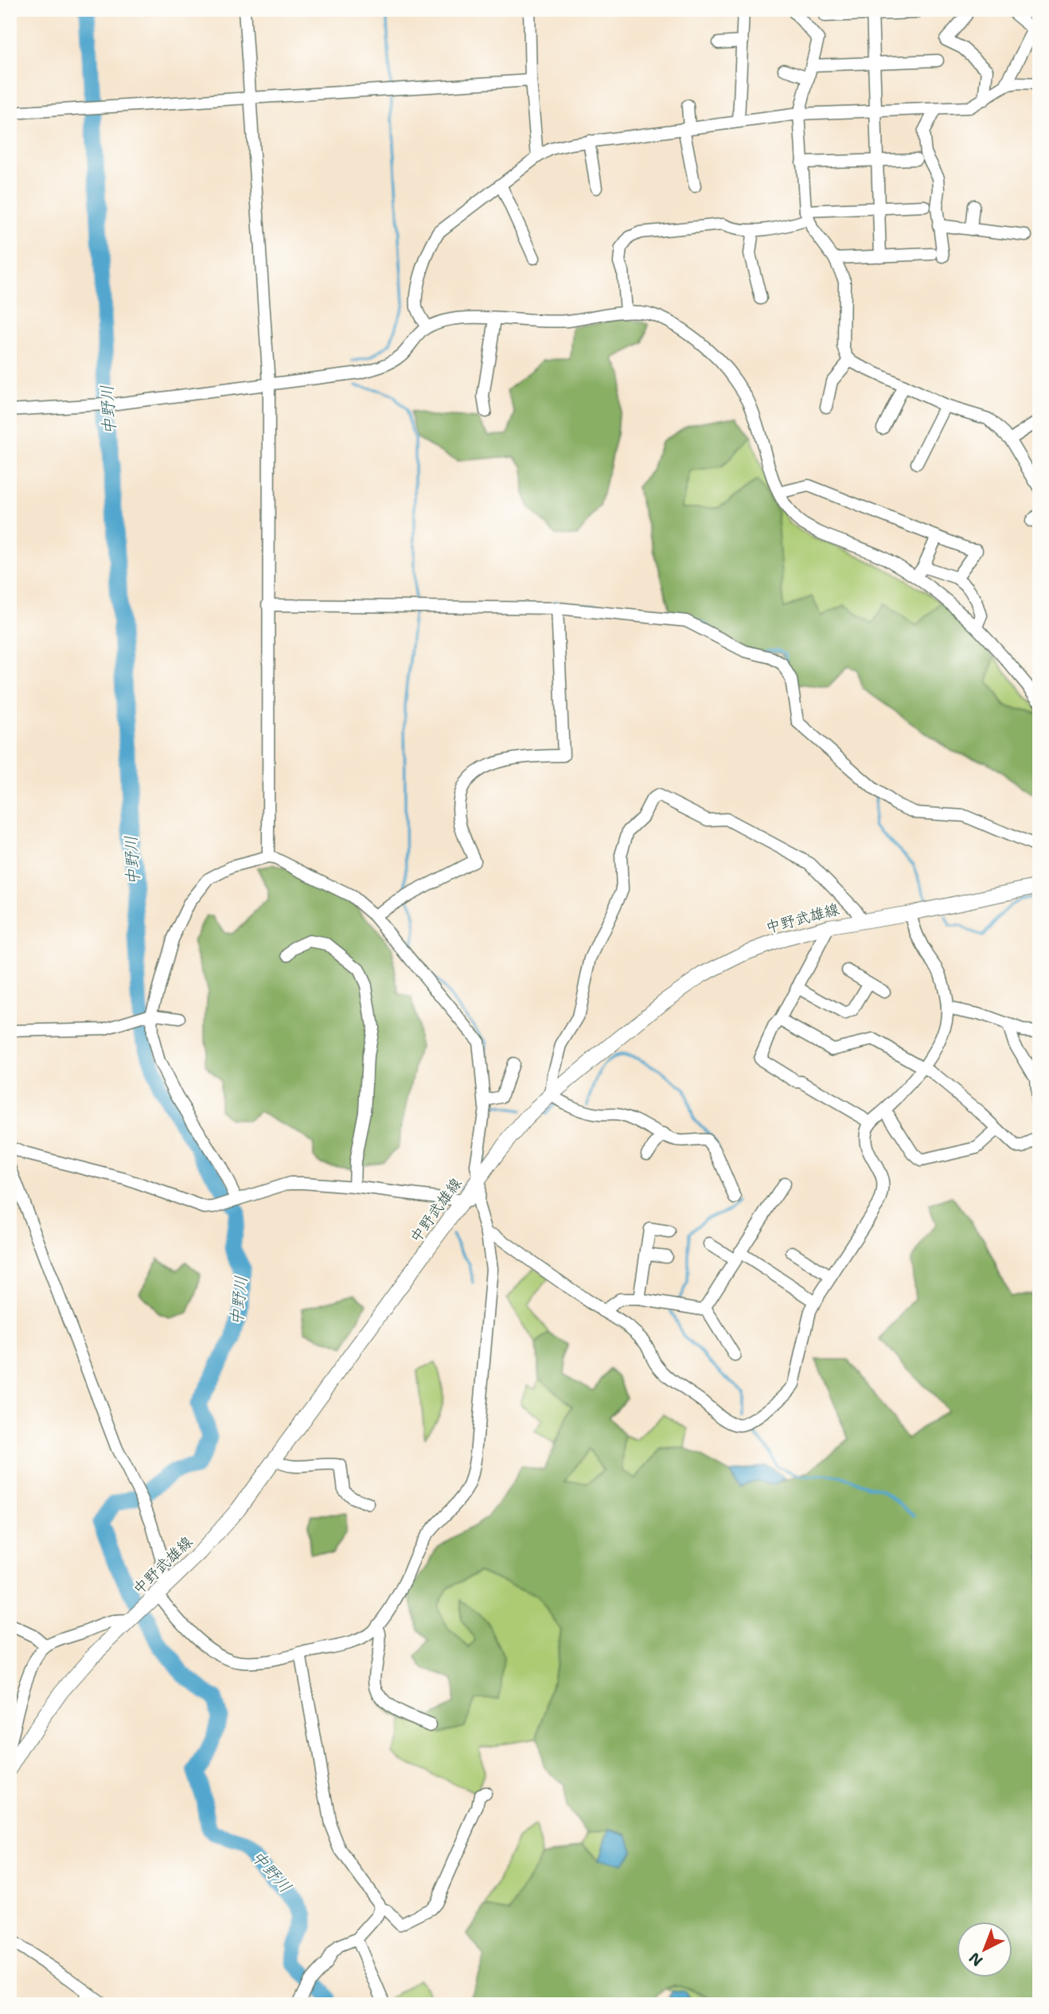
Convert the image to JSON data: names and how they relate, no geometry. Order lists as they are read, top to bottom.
{
  "streets": {
    "main road": ["中野武雄線"]
  },
  "water": ["中野川"],
  "north": "bottom left"
}
